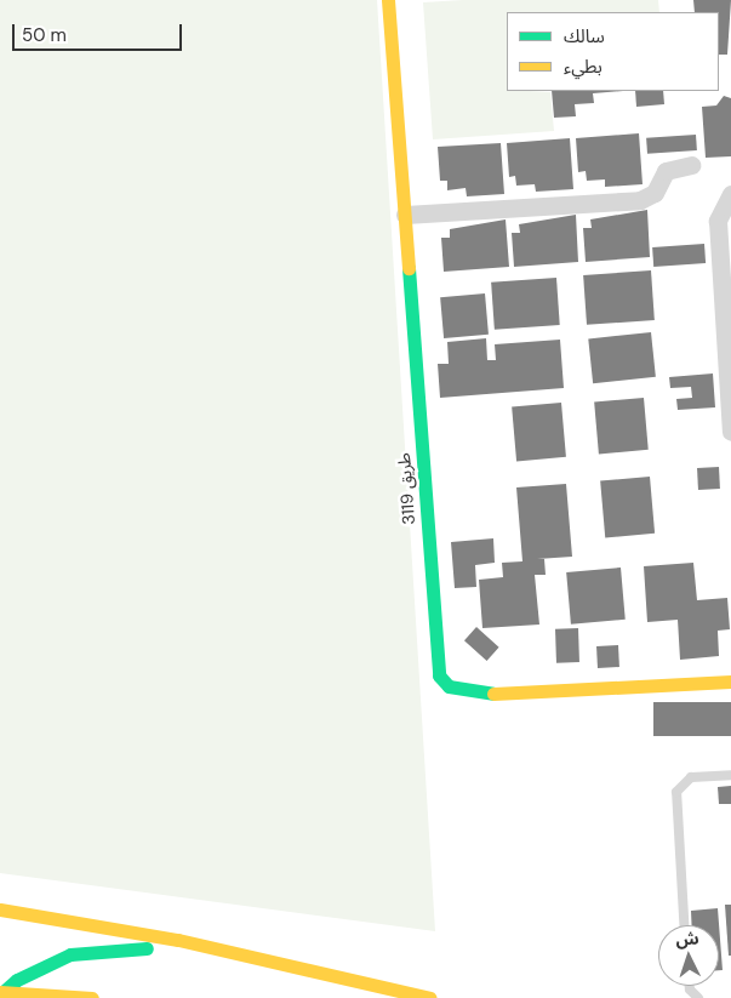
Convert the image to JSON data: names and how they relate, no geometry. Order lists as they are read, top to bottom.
{
  "streets": {
    "main road": ["طريق 3119"]
  },
  "legend": ["سالك", "بطيء"],
  "scale_bar": "50 m",
  "north": "top"
}
